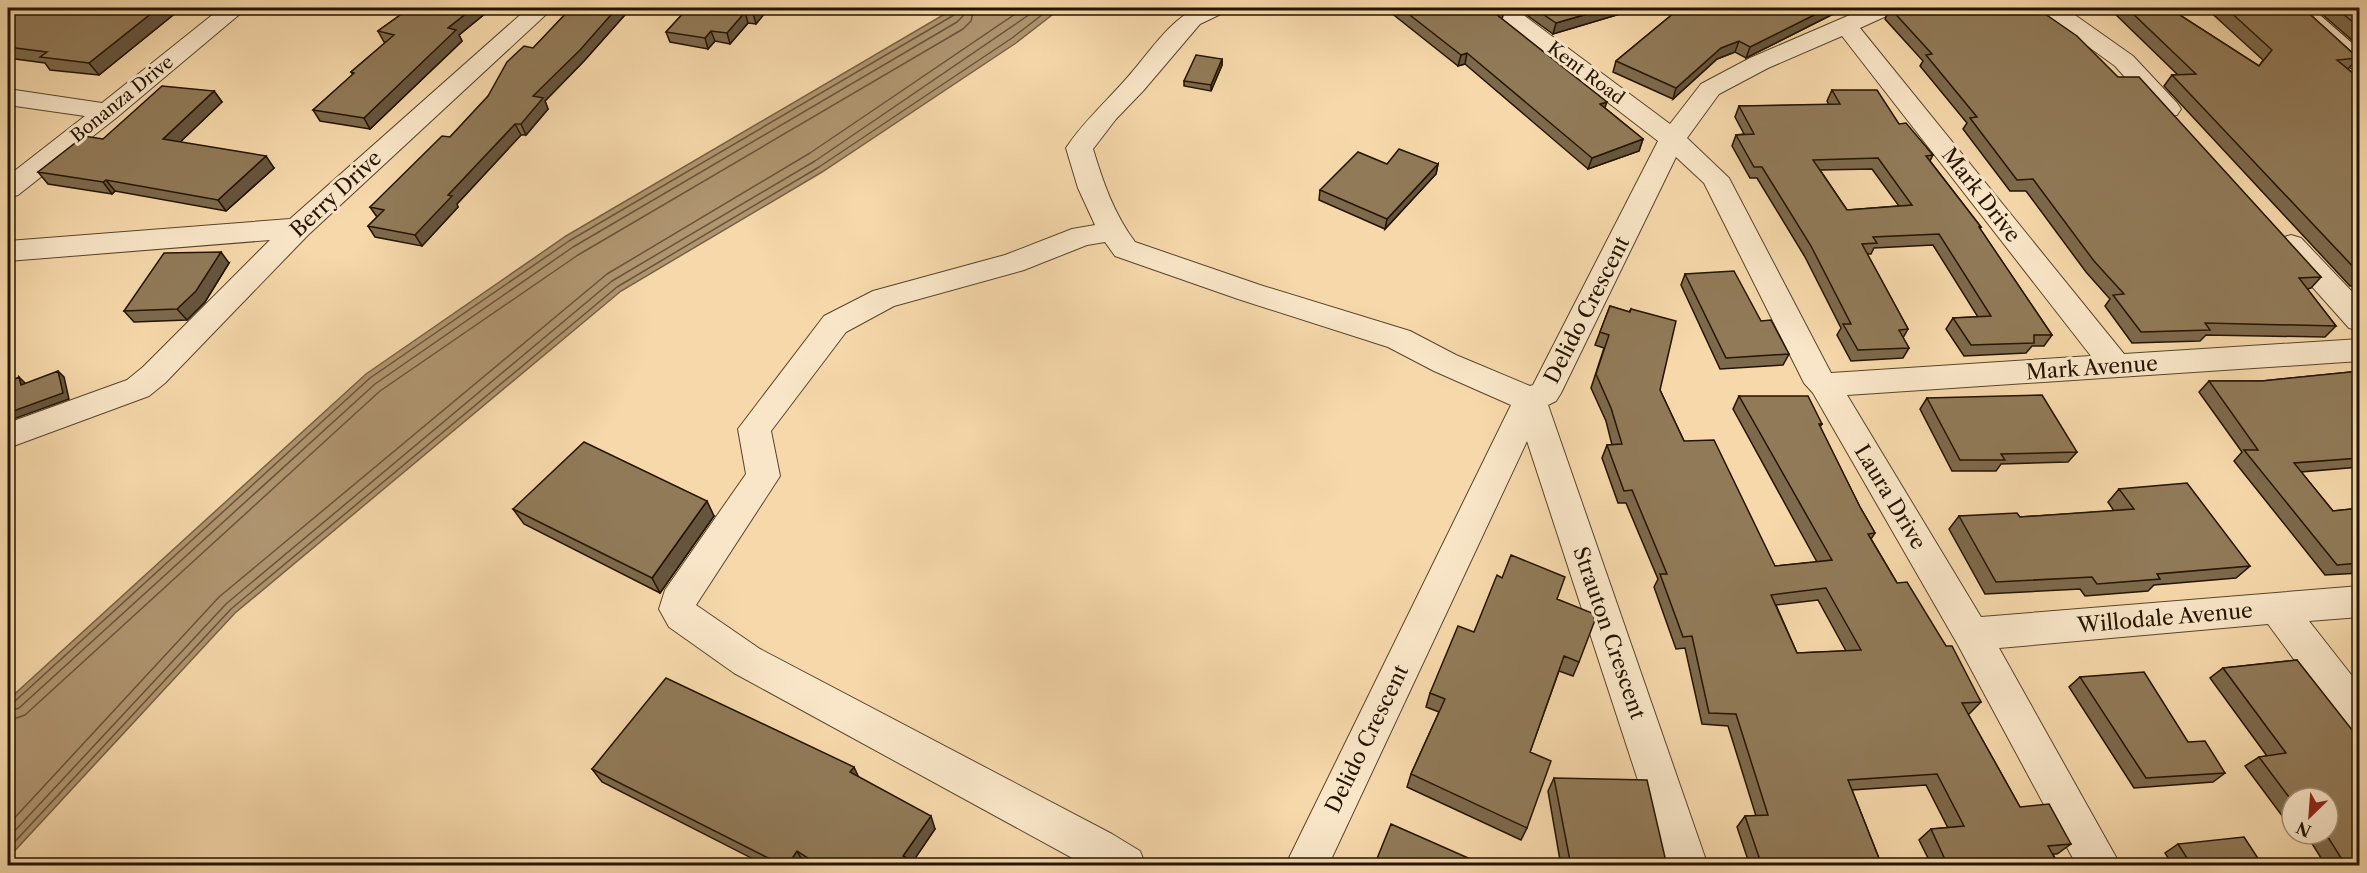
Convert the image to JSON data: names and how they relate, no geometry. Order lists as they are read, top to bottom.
{
  "streets": {
    "street": [
      "Kent Road",
      "Bonanza Drive",
      "Berry Drive",
      "Mark Drive",
      "Delido Crescent",
      "Mark Avenue",
      "Laura Drive",
      "Willodale Avenue",
      "Strauton Crescent"
    ]
  },
  "crossings": [
    ["Kent Road", "Delido Crescent"],
    ["Kent Road", "Laura Drive"],
    ["Mark Drive", "Delido Crescent"],
    ["Mark Drive", "Mark Avenue"],
    ["Delido Crescent", "Laura Drive"],
    ["Delido Crescent", "Strauton Crescent"],
    ["Mark Avenue", "Laura Drive"],
    ["Laura Drive", "Willodale Avenue"]
  ],
  "north": "bottom left"
}
